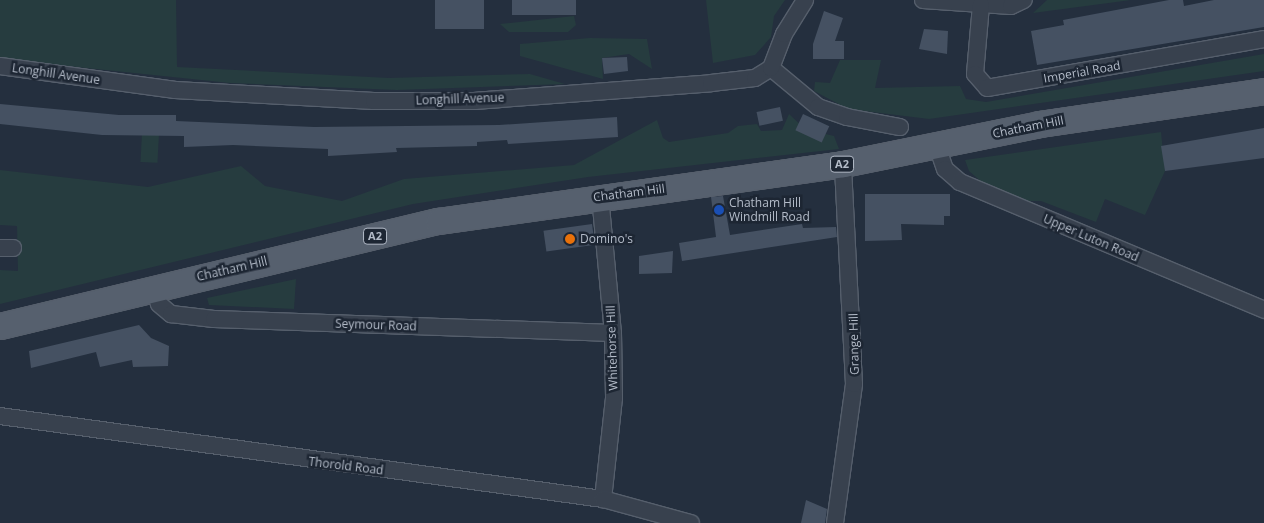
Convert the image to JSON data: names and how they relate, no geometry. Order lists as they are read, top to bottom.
{
  "streets": {
    "main road": ["Chatham Hill", "A2"],
    "street": [
      "Imperial Road",
      "Longhill Avenue",
      "Upper Luton Road",
      "Seymour Road",
      "Grange Hill",
      "Whitehorse Hill",
      "Thorold Road"
    ]
  },
  "crossings": [
    ["Chatham Hill", "Upper Luton Road"],
    ["Chatham Hill", "Seymour Road"],
    ["Chatham Hill", "Grange Hill"],
    ["Chatham Hill", "Whitehorse Hill"],
    ["Seymour Road", "Whitehorse Hill"],
    ["Whitehorse Hill", "Thorold Road"]
  ],
  "places": ["Chatham Hill Windmill Road", "Domino's"]
}
